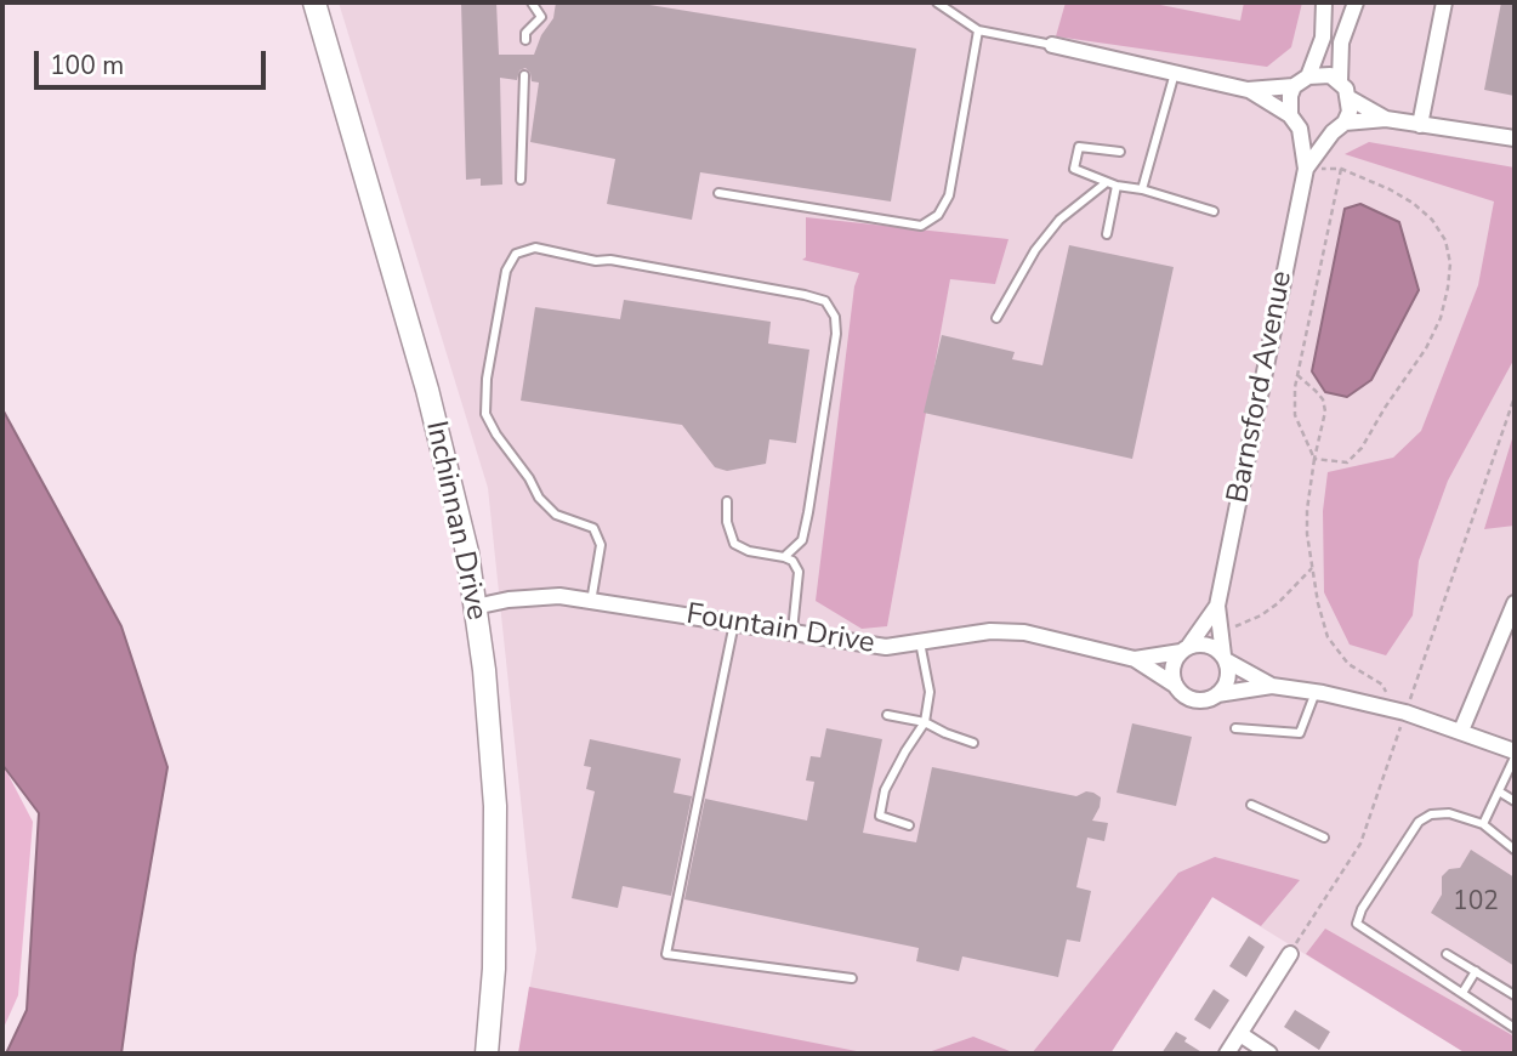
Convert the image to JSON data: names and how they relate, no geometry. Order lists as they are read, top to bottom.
{
  "streets": {
    "street": ["Barnsford Avenue", "Inchinnan Drive", "Fountain Drive"]
  },
  "crossings": [
    ["Barnsford Avenue", "Fountain Drive"],
    ["Inchinnan Drive", "Fountain Drive"]
  ],
  "house_numbers": ["102"],
  "scale_bar": "100 m"
}
